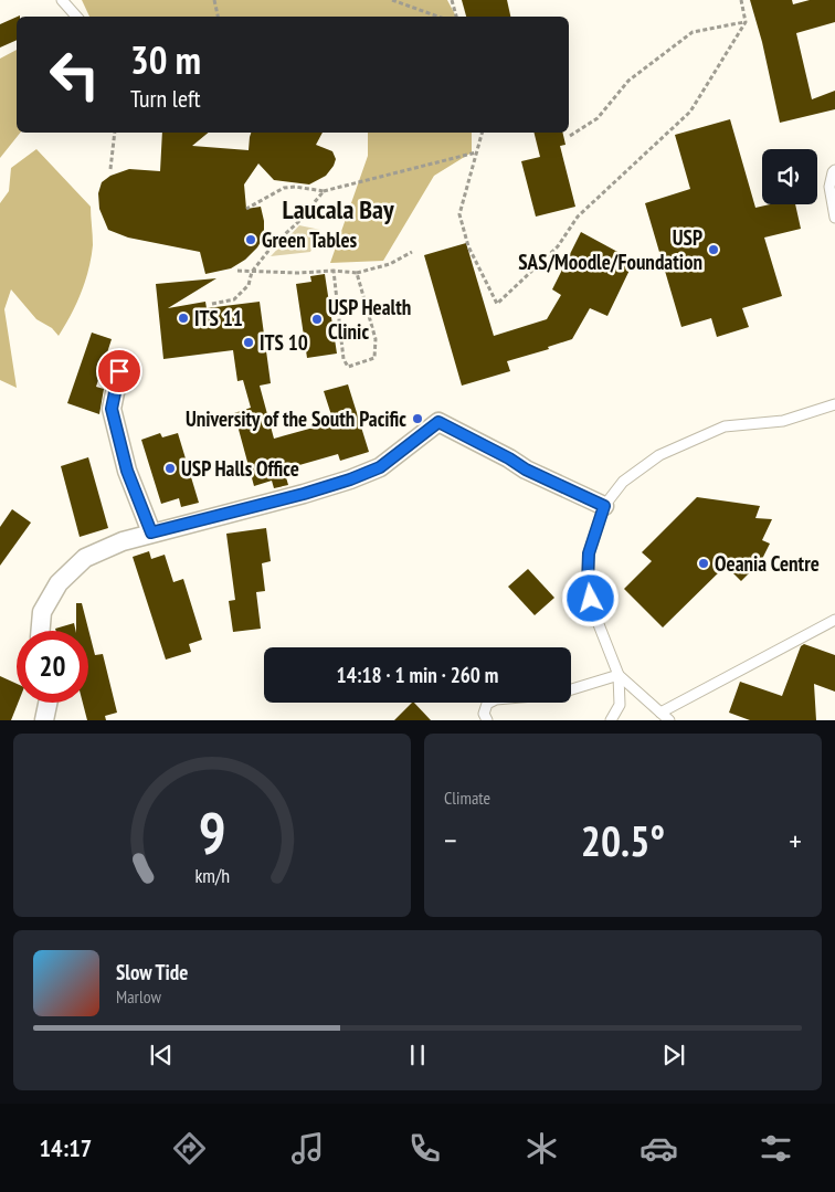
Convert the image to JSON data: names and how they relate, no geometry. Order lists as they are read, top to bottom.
{
  "districts": ["Laucala Bay"],
  "places": [
    "Green Tables",
    "USP SAS/Moodle/Foundation",
    "ITS 11",
    "USP Health Clinic",
    "ITS 10",
    "University of the South Pacific",
    "USP Halls Office",
    "Oeania Centre"
  ],
  "page": {
    "turn": ["30 m", "Turn left"],
    "limit": "20",
    "trip": "14:18 · 1 min · 260 m",
    "tile": "Climate",
    "heat": ["−", "20.5°", "+"],
    "song": ["Slow Tide", "Marlow"],
    "tabs": "14:17",
    "gauge": ["9", "km/h"]
  }
}
